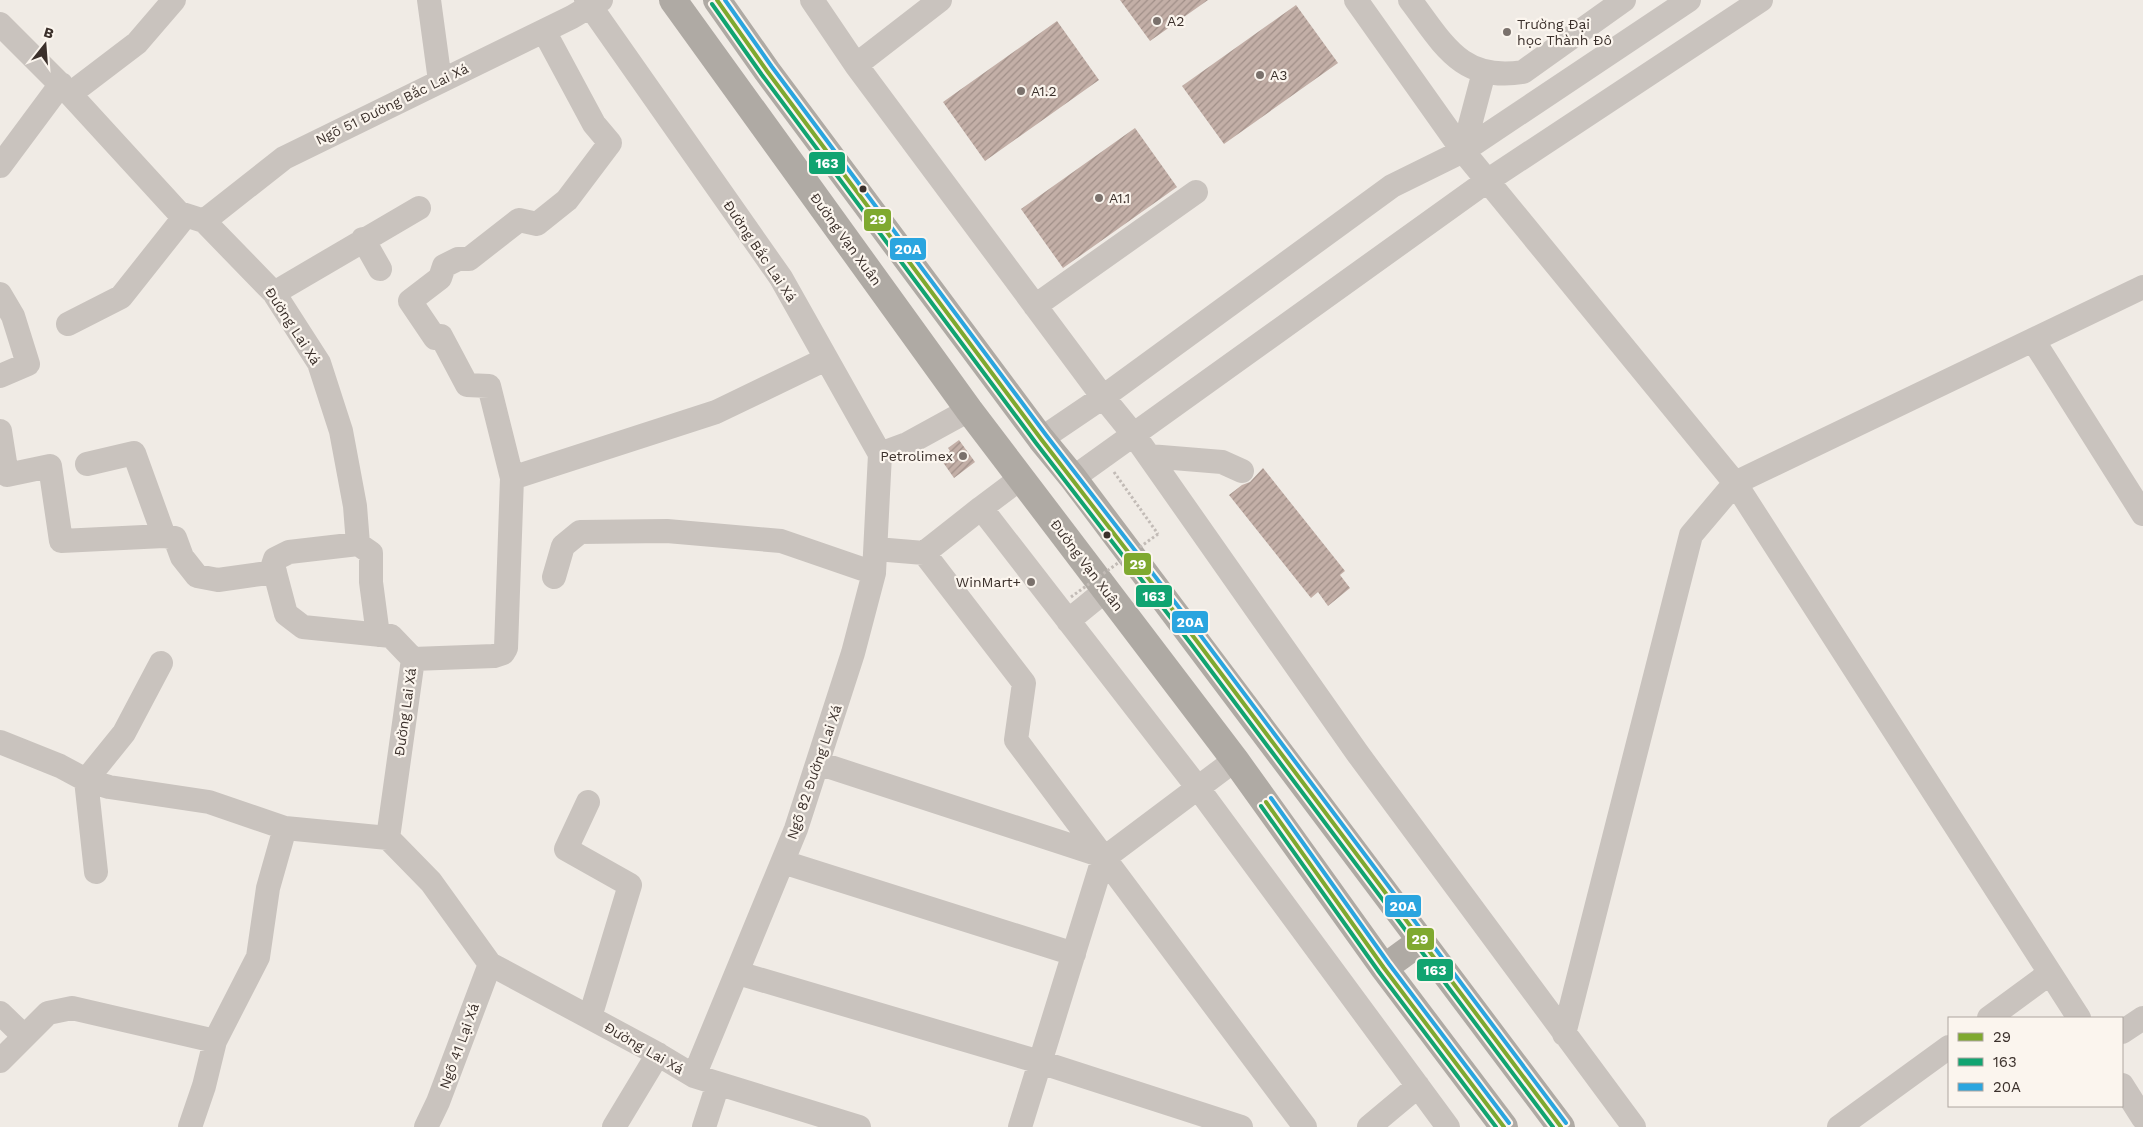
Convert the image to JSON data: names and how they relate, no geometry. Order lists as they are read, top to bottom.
{
  "streets": {
    "highway": ["Đường Vạn Xuân"],
    "street": [
      "Ngõ 51 Đường Bắc Lai Xá",
      "Đường Bắc Lai Xá",
      "Đường Lai Xá",
      "Ngõ 82 Đường Lai Xá",
      "Ngõ 41 Lại Xá"
    ]
  },
  "crossings": [
    ["Ngõ 51 Đường Bắc Lai Xá", "Đường Bắc Lai Xá"],
    ["Ngõ 51 Đường Bắc Lai Xá", "Đường Lai Xá"],
    ["Đường Bắc Lai Xá", "Ngõ 82 Đường Lai Xá"],
    ["Đường Lai Xá", "Ngõ 82 Đường Lai Xá"],
    ["Đường Lai Xá", "Ngõ 41 Lại Xá"]
  ],
  "places": [
    "A2",
    "Trường Đại học Thành Đô",
    "A3",
    "A1.2",
    "A1.1",
    "Petrolimex",
    "WinMart+"
  ],
  "lines": ["transit line 29", "transit line 20A", "transit line 163"],
  "legend": ["29", "163", "20A"],
  "north": "top"
}
